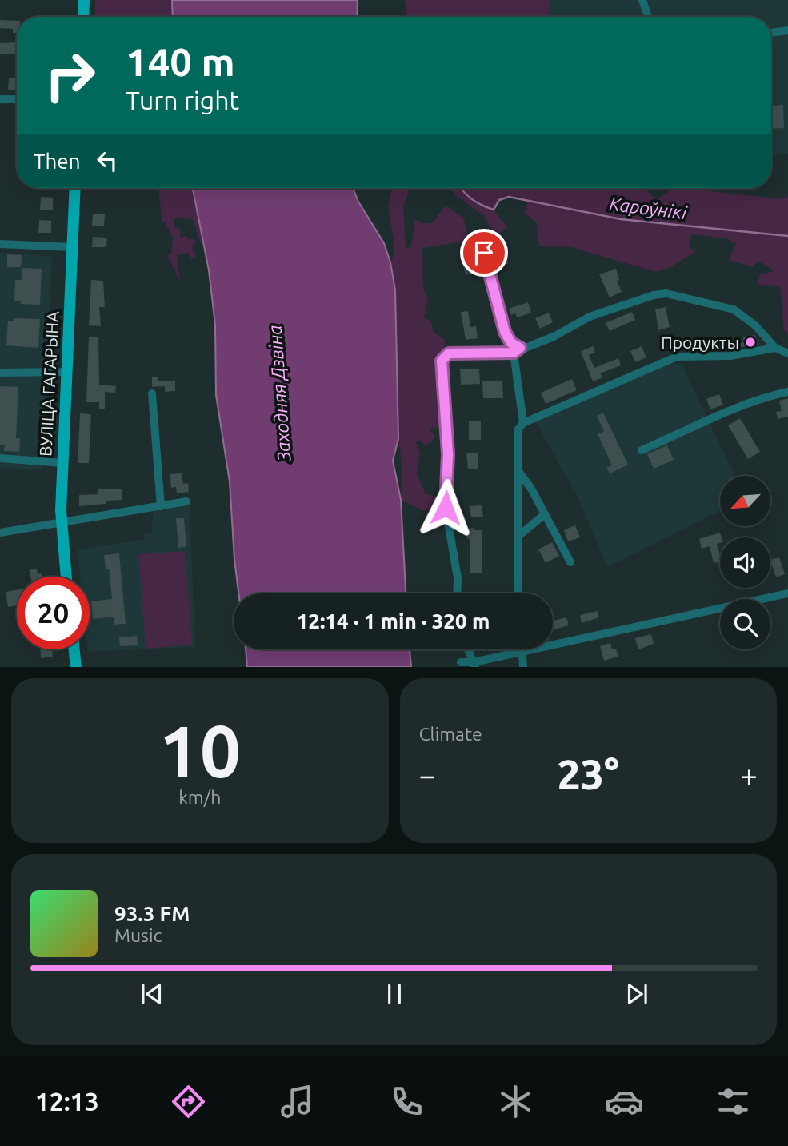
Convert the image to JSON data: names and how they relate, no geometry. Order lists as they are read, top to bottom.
{
  "streets": {
    "main road": ["ВУЛІЦА ГАГАРЫНА"]
  },
  "water": ["Кароўнікі", "Заходняя Дзвіна"],
  "places": ["Продукты"],
  "north": "bottom left",
  "page": {
    "turn": ["140 m", "Turn right"],
    "then": "Then",
    "limit": "20",
    "trip": "12:14 · 1 min · 320 m",
    "tile": [
      ["10", "km/h"],
      "Climate"
    ],
    "heat": ["−", "23°", "+"],
    "song": ["93.3 FM", "Music"],
    "tabs": "12:13"
  }
}
